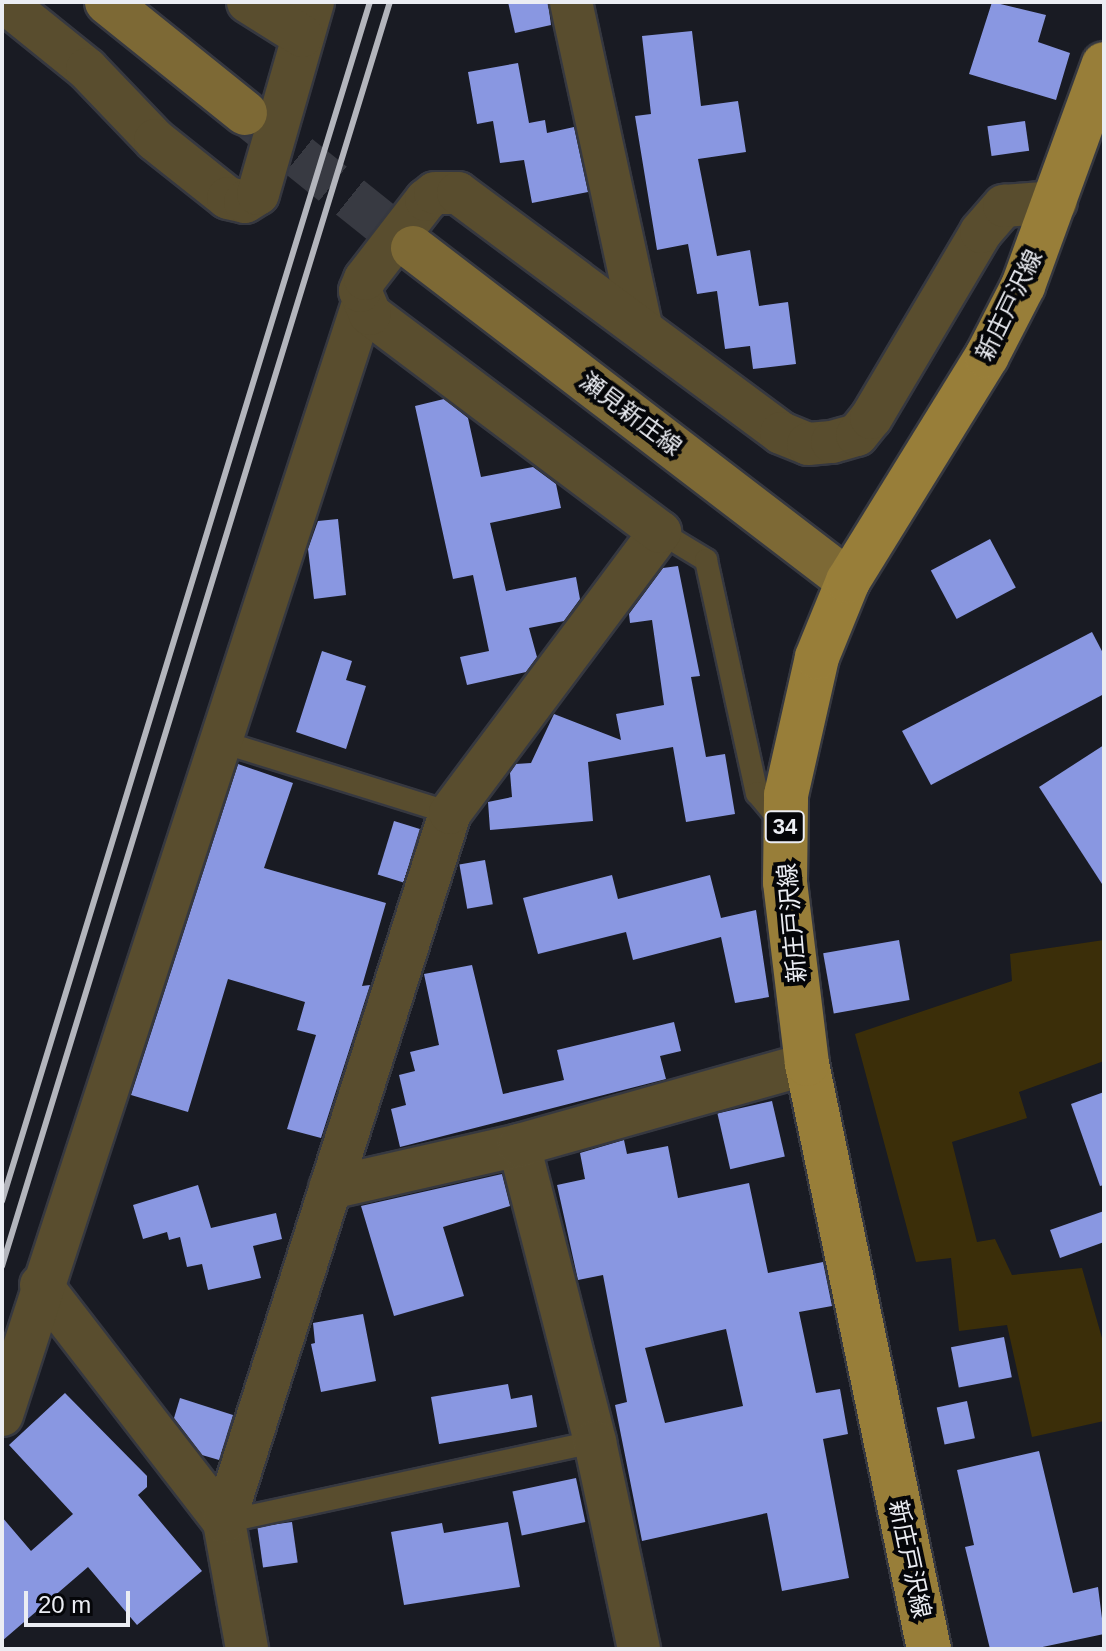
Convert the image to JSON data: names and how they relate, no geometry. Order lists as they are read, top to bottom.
{
  "streets": {
    "main road": ["新庄戸沢線", "瀬見新庄線", "34"]
  },
  "crossings": [
    ["新庄戸沢線", "瀬見新庄線"]
  ],
  "scale_bar": "20 m"
}
